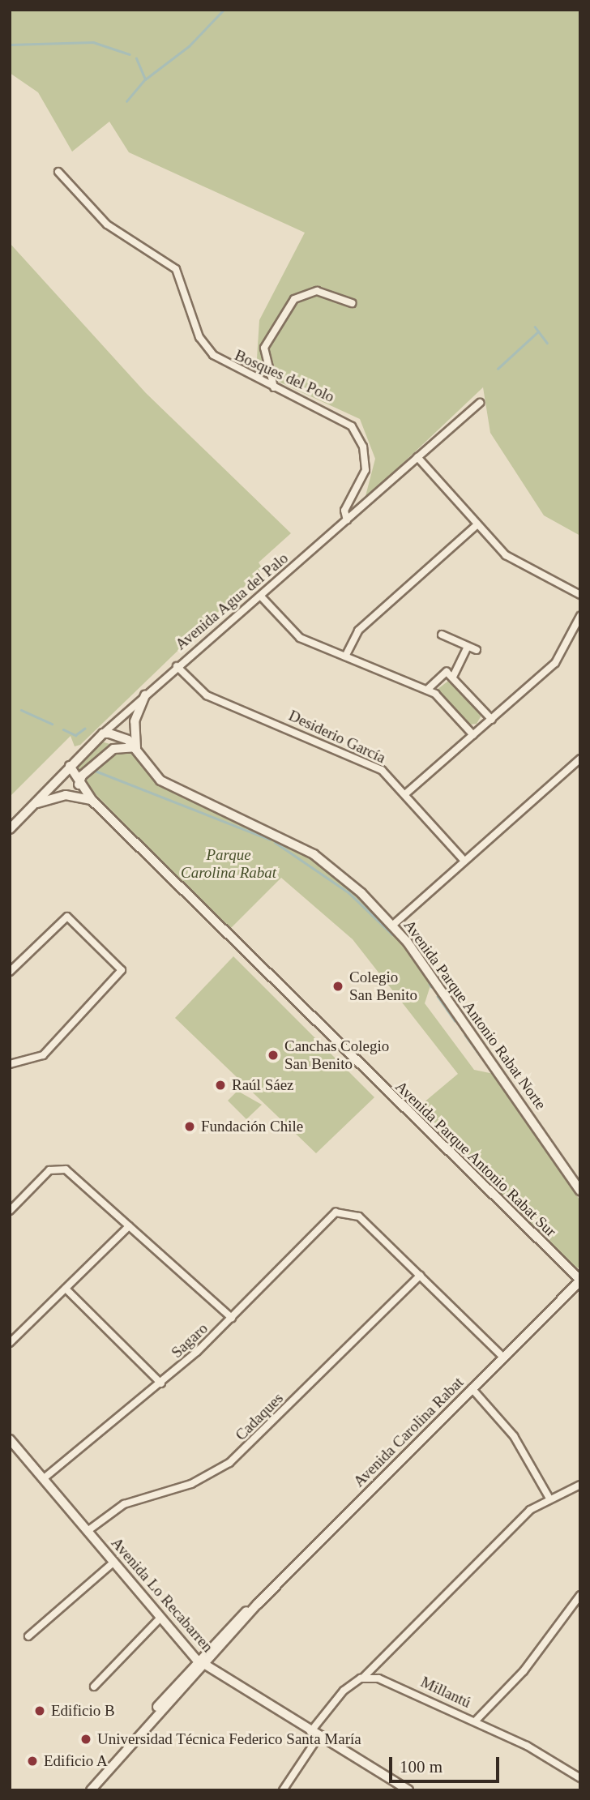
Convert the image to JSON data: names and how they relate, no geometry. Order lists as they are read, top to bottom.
{
  "streets": {
    "street": [
      "Bosques del Polo",
      "Avenida Agua del Palo",
      "Desiderio García",
      "Avenida Parque Antonio Rabat Norte",
      "Avenida Parque Antonio Rabat Sur",
      "Sagaro",
      "Cadaques",
      "Avenida Carolina Rabat",
      "Avenida Lo Recabarren",
      "Millantú"
    ]
  },
  "crossings": [
    ["Bosques del Polo", "Avenida Agua del Palo"],
    ["Avenida Agua del Palo", "Desiderio García"],
    ["Avenida Agua del Palo", "Avenida Parque Antonio Rabat Norte"],
    ["Avenida Agua del Palo", "Avenida Parque Antonio Rabat Sur"],
    ["Avenida Parque Antonio Rabat Sur", "Avenida Carolina Rabat"],
    ["Sagaro", "Cadaques"],
    ["Sagaro", "Avenida Lo Recabarren"],
    ["Cadaques", "Avenida Lo Recabarren"],
    ["Avenida Carolina Rabat", "Avenida Lo Recabarren"]
  ],
  "parks": ["Parque Carolina Rabat"],
  "places": [
    "Colegio San Benito",
    "Canchas Colegio San Benito",
    "Raúl Sáez",
    "Fundación Chile",
    "Edificio B",
    "Universidad Técnica Federico Santa María",
    "Edificio A"
  ],
  "scale_bar": "100 m"
}
